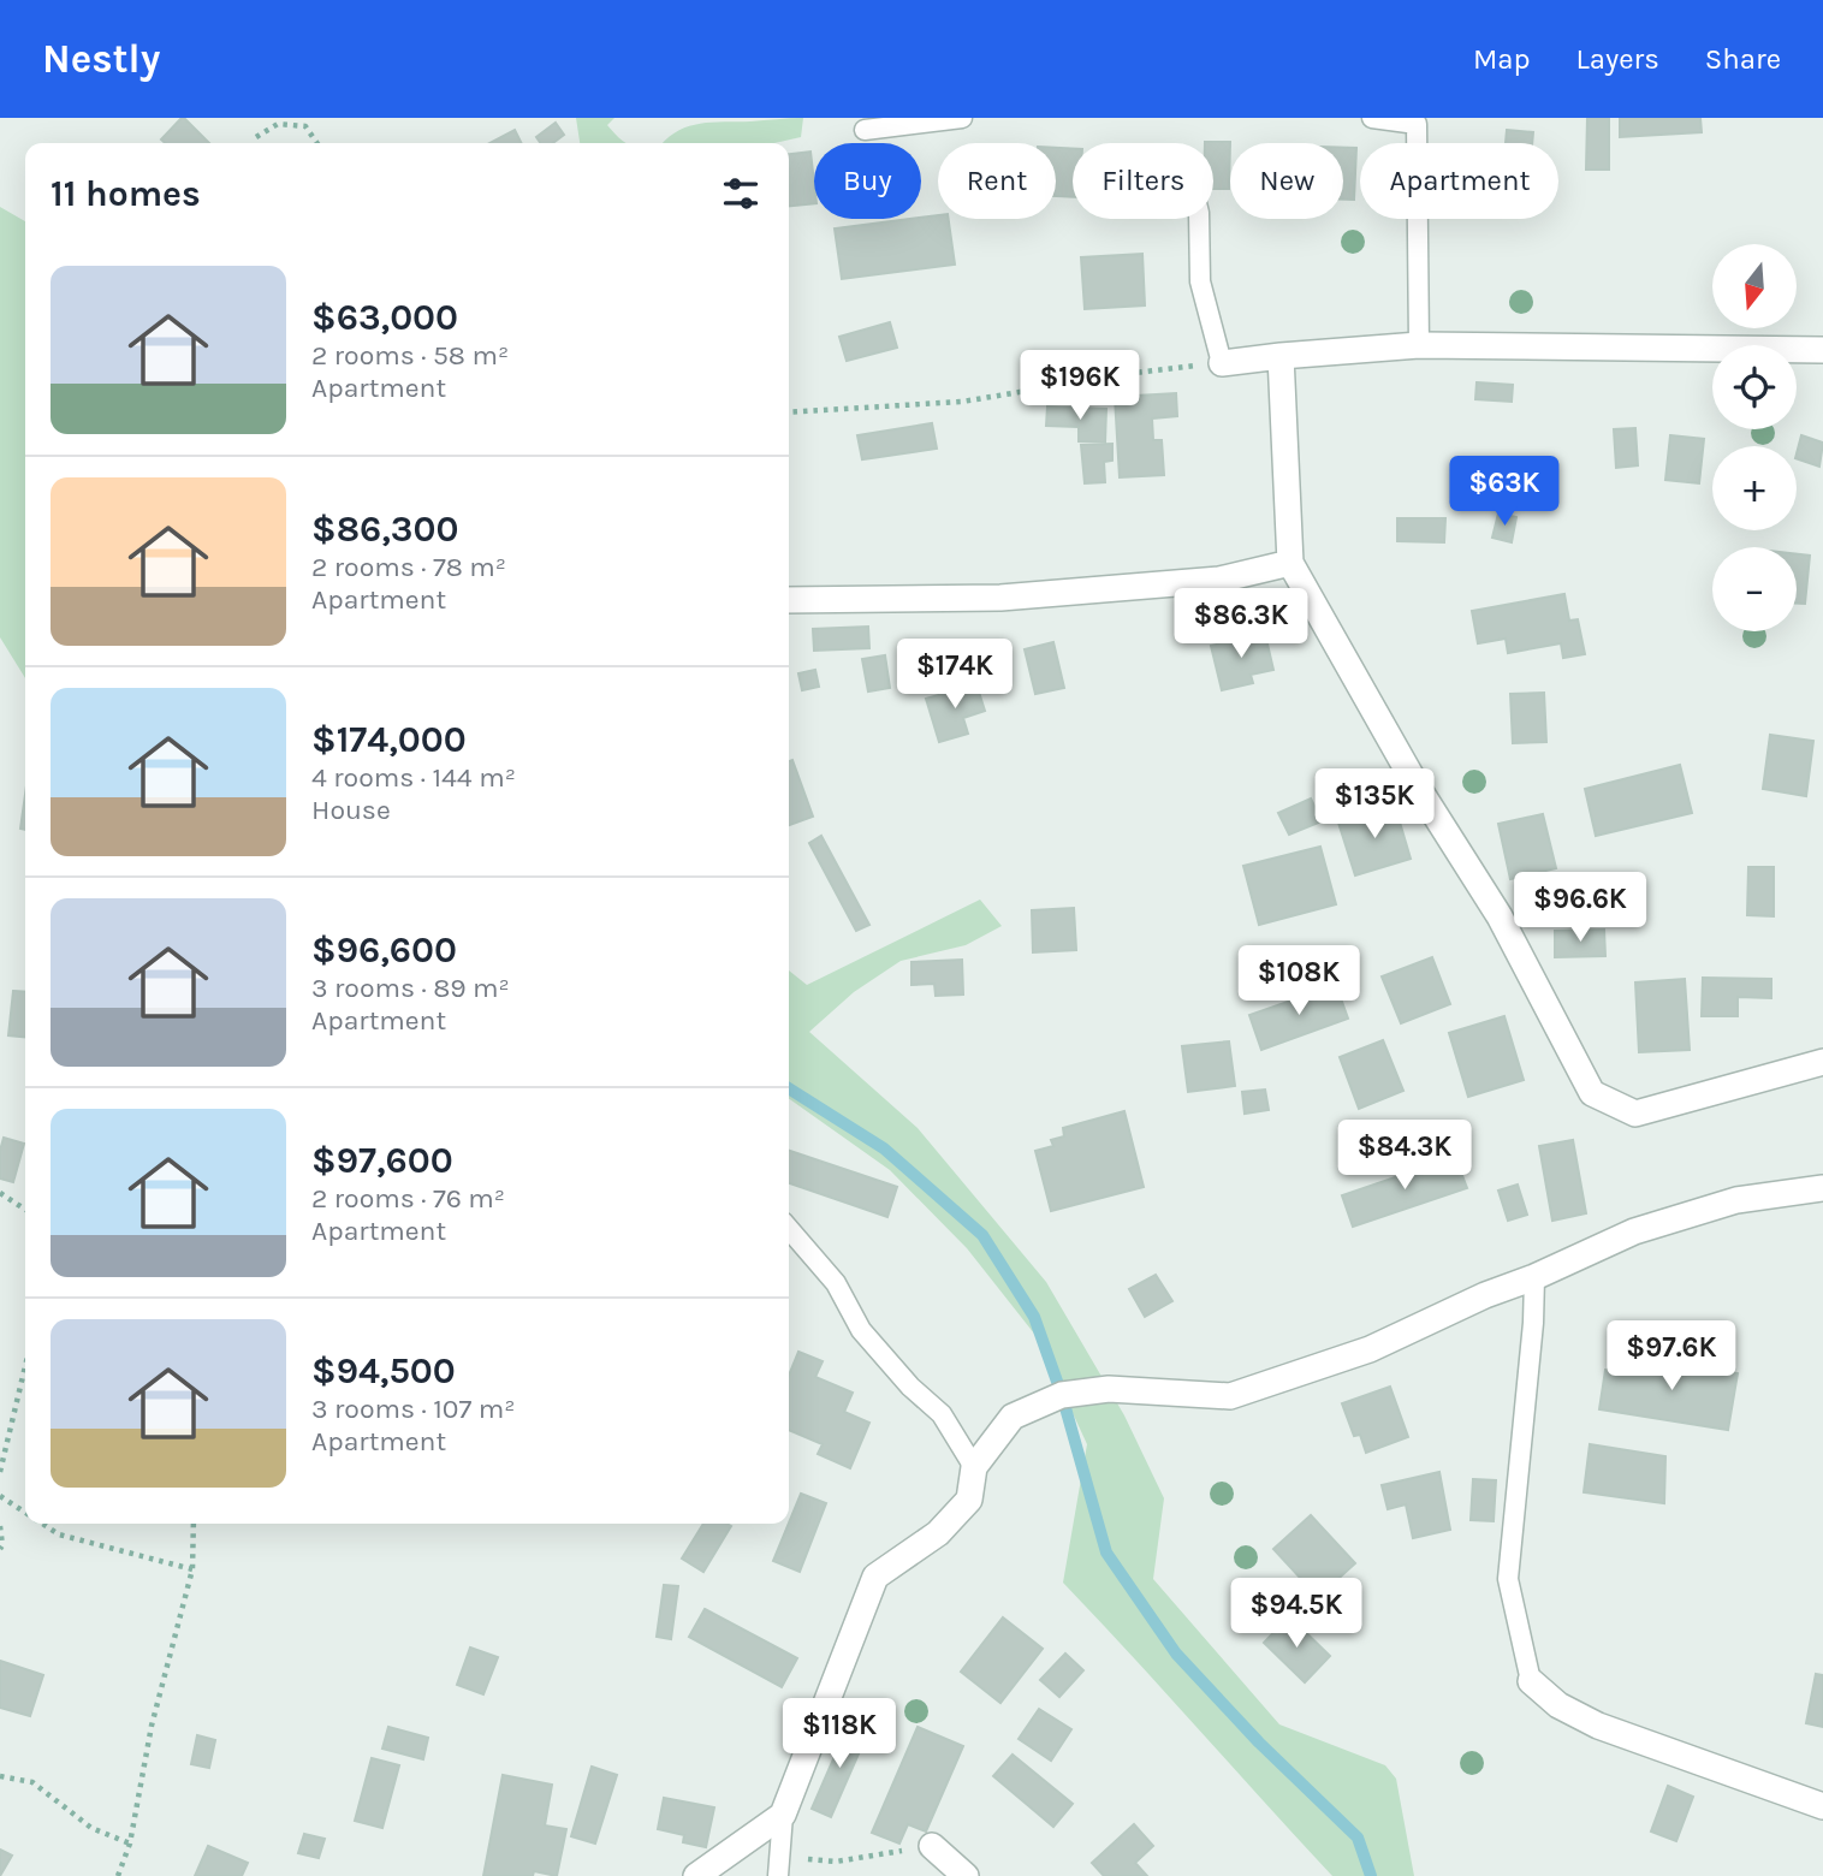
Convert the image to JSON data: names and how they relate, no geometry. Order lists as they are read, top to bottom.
{
  "north": "bottom",
  "page": {
    "header": "Nestly",
    "nav": ["Map", "Layers", "Share"],
    "chip": [
      "Buy",
      "Rent",
      "Filters",
      "New",
      "Apartment"
    ],
    "heading": "11 homes",
    "map_buttons": ["+", "−"],
    "list": [
      {
        "name": "$63,000",
        "note": "2 rooms · 58 m² · Apartment"
      },
      {
        "name": "$86,300",
        "note": "2 rooms · 78 m² · Apartment"
      },
      {
        "name": "$174,000",
        "note": "4 rooms · 144 m² · House"
      },
      {
        "name": "$96,600",
        "note": "3 rooms · 89 m² · Apartment"
      },
      {
        "name": "$97,600",
        "note": "2 rooms · 76 m² · Apartment"
      },
      {
        "name": "$94,500",
        "note": "3 rooms · 107 m² · Apartment"
      }
    ],
    "price": [
      "$196K",
      "$63K",
      "$86.3K",
      "$174K",
      "$135K",
      "$96.6K",
      "$108K",
      "$84.3K",
      "$97.6K",
      "$94.5K",
      "$118K"
    ]
  }
}
